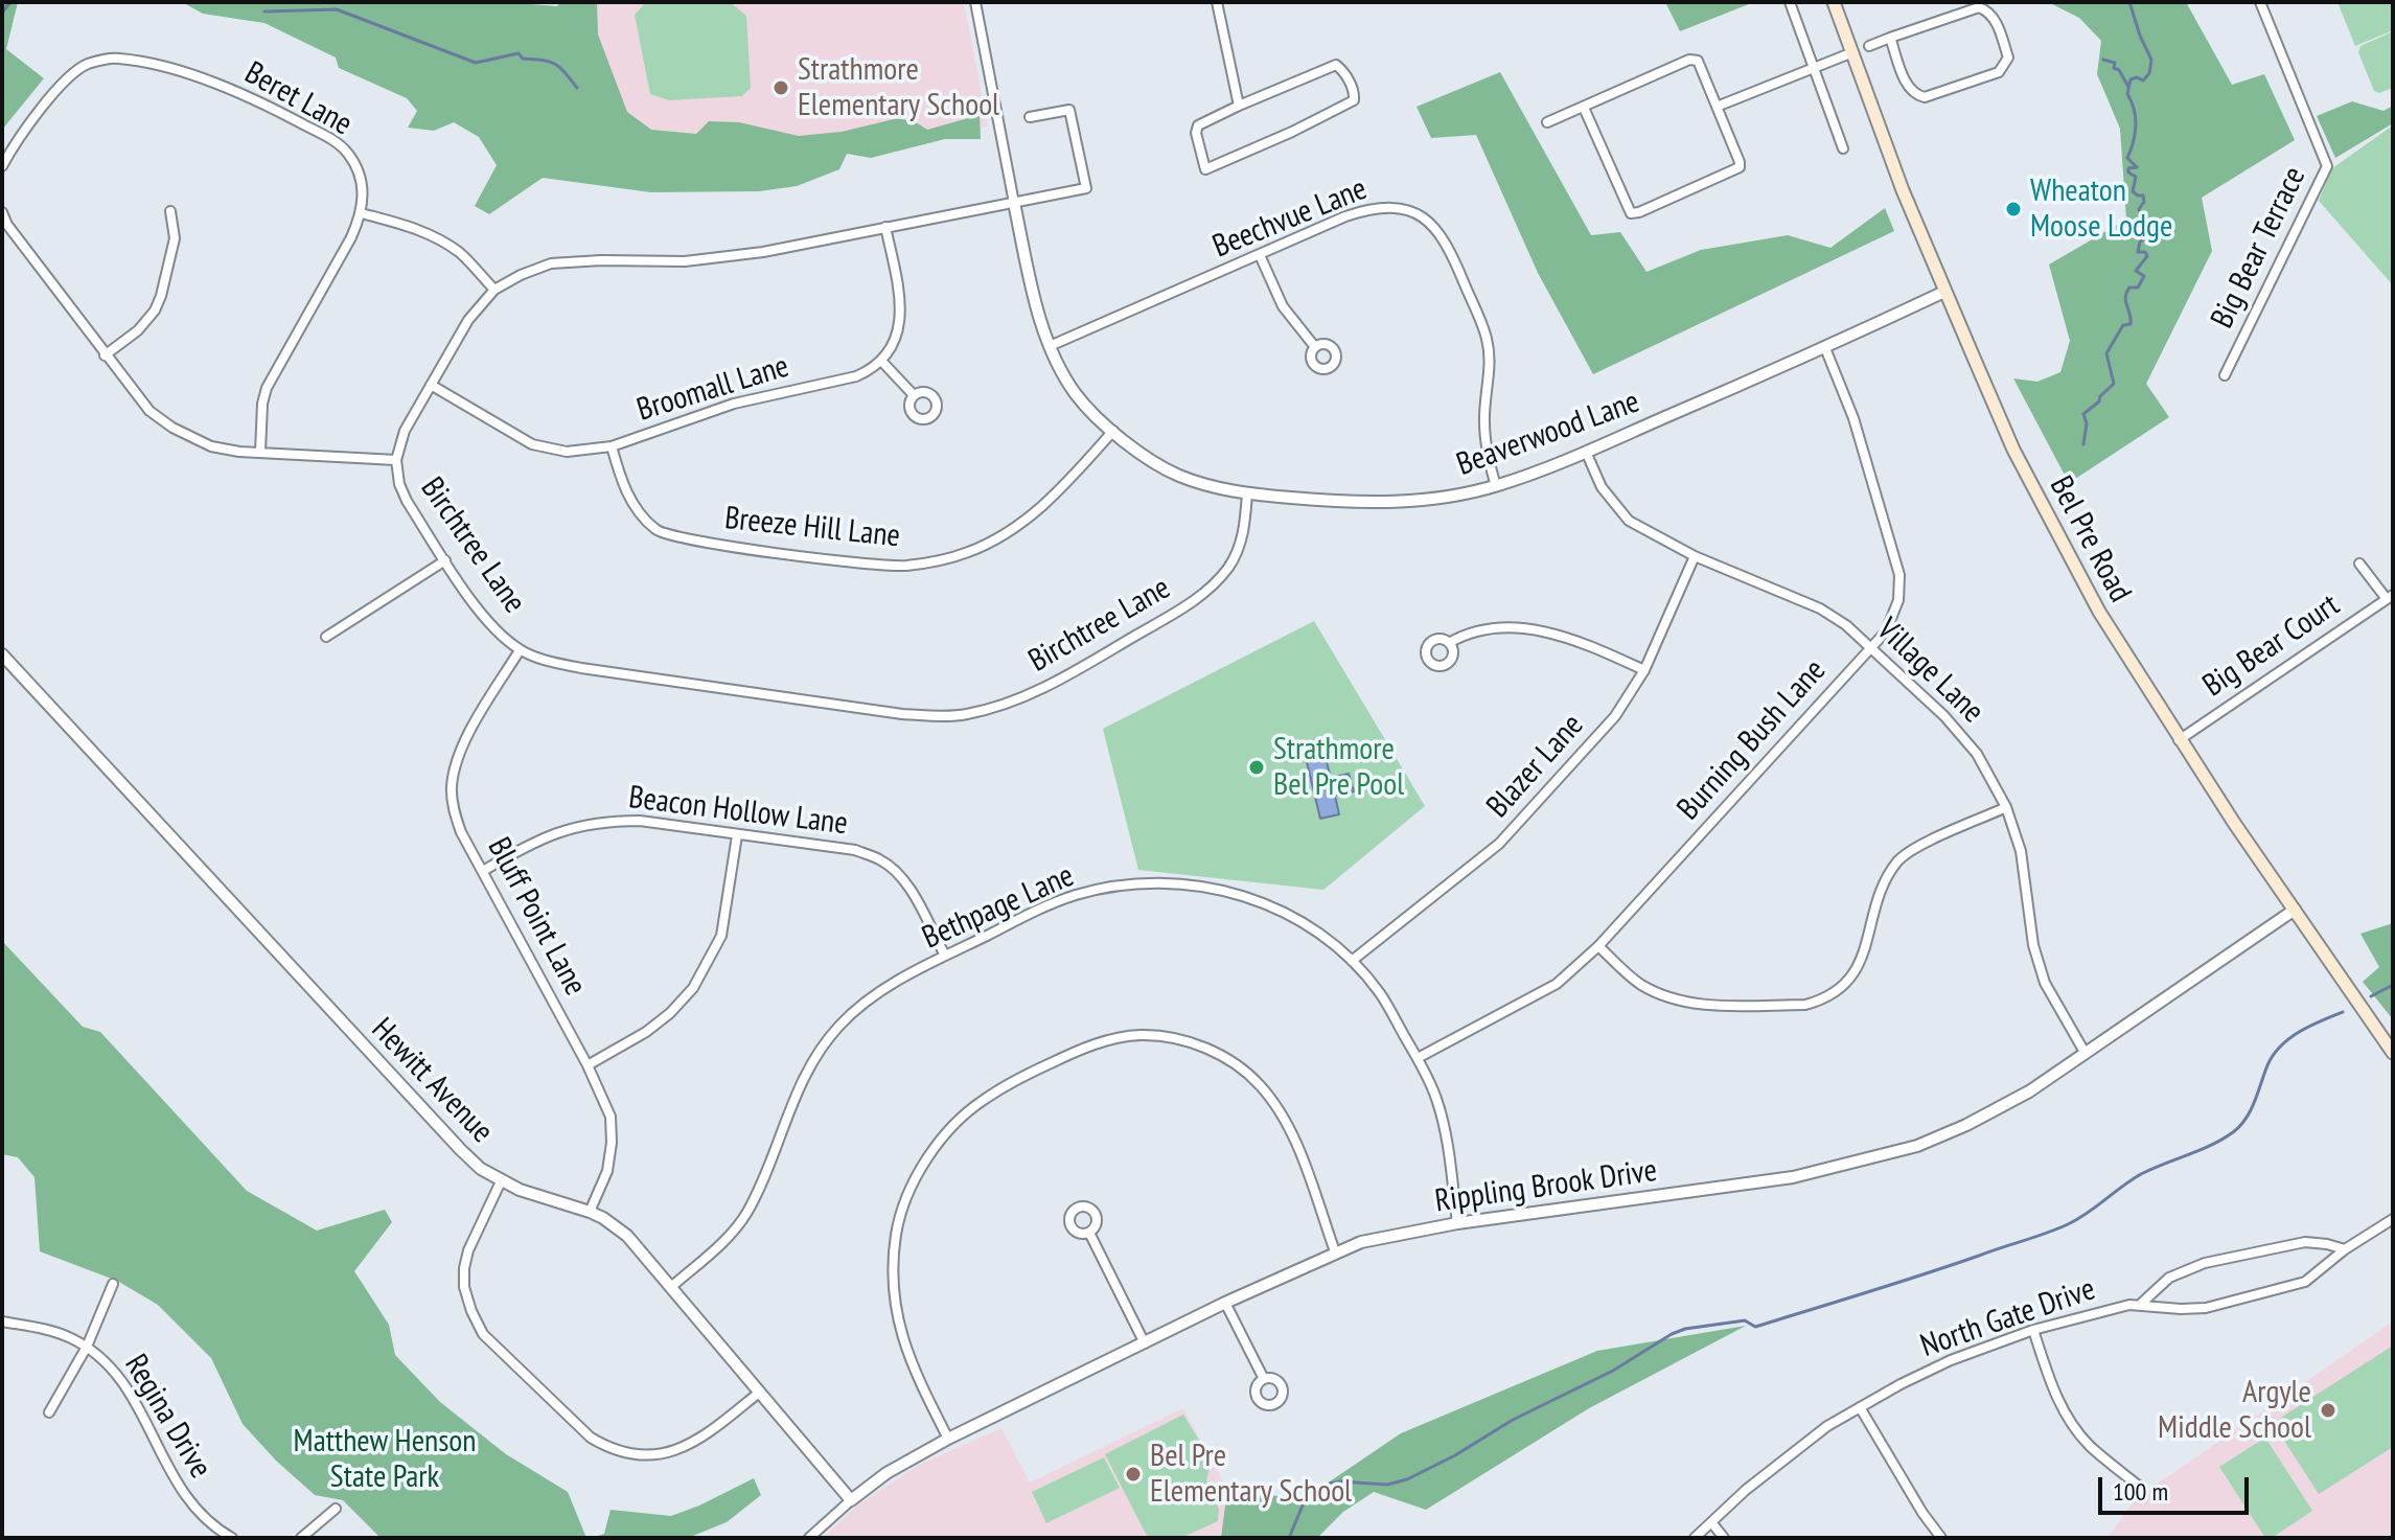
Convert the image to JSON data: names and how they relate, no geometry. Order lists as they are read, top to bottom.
{
  "streets": {
    "main road": ["Bel Pre Road"],
    "street": [
      "Beret Lane",
      "Beechvue Lane",
      "Big Bear Terrace",
      "Broomall Lane",
      "Beaverwood Lane",
      "Breeze Hill Lane",
      "Birchtree Lane",
      "Big Bear Court",
      "Village Lane",
      "Burning Bush Lane",
      "Blazer Lane",
      "Beacon Hollow Lane",
      "Bethpage Lane",
      "Bluff Point Lane",
      "Hewitt Avenue",
      "Rippling Brook Drive",
      "North Gate Drive",
      "Regina Drive"
    ]
  },
  "crossings": [
    ["Beechvue Lane", "Beaverwood Lane"],
    ["Broomall Lane", "Breeze Hill Lane"],
    ["Broomall Lane", "Birchtree Lane"],
    ["Beaverwood Lane", "Breeze Hill Lane"],
    ["Beaverwood Lane", "Bel Pre Road"],
    ["Beaverwood Lane", "Birchtree Lane"],
    ["Beaverwood Lane", "Village Lane"],
    ["Beaverwood Lane", "Burning Bush Lane"],
    ["Bel Pre Road", "Big Bear Court"],
    ["Bel Pre Road", "Rippling Brook Drive"],
    ["Birchtree Lane", "Bluff Point Lane"],
    ["Village Lane", "Burning Bush Lane"],
    ["Village Lane", "Blazer Lane"],
    ["Village Lane", "Rippling Brook Drive"],
    ["Burning Bush Lane", "Bethpage Lane"],
    ["Blazer Lane", "Bethpage Lane"],
    ["Beacon Hollow Lane", "Bethpage Lane"],
    ["Beacon Hollow Lane", "Bluff Point Lane"],
    ["Bethpage Lane", "Hewitt Avenue"],
    ["Bethpage Lane", "Rippling Brook Drive"],
    ["Bluff Point Lane", "Hewitt Avenue"],
    ["Hewitt Avenue", "Rippling Brook Drive"]
  ],
  "parks": ["Matthew Henson State Park"],
  "places": [
    "Strathmore Elementary School",
    "Wheaton Moose Lodge",
    "Strathmore Bel Pre Pool",
    "Argyle Middle School",
    "Bel Pre Elementary School"
  ],
  "scale_bar": "100 m"
}
